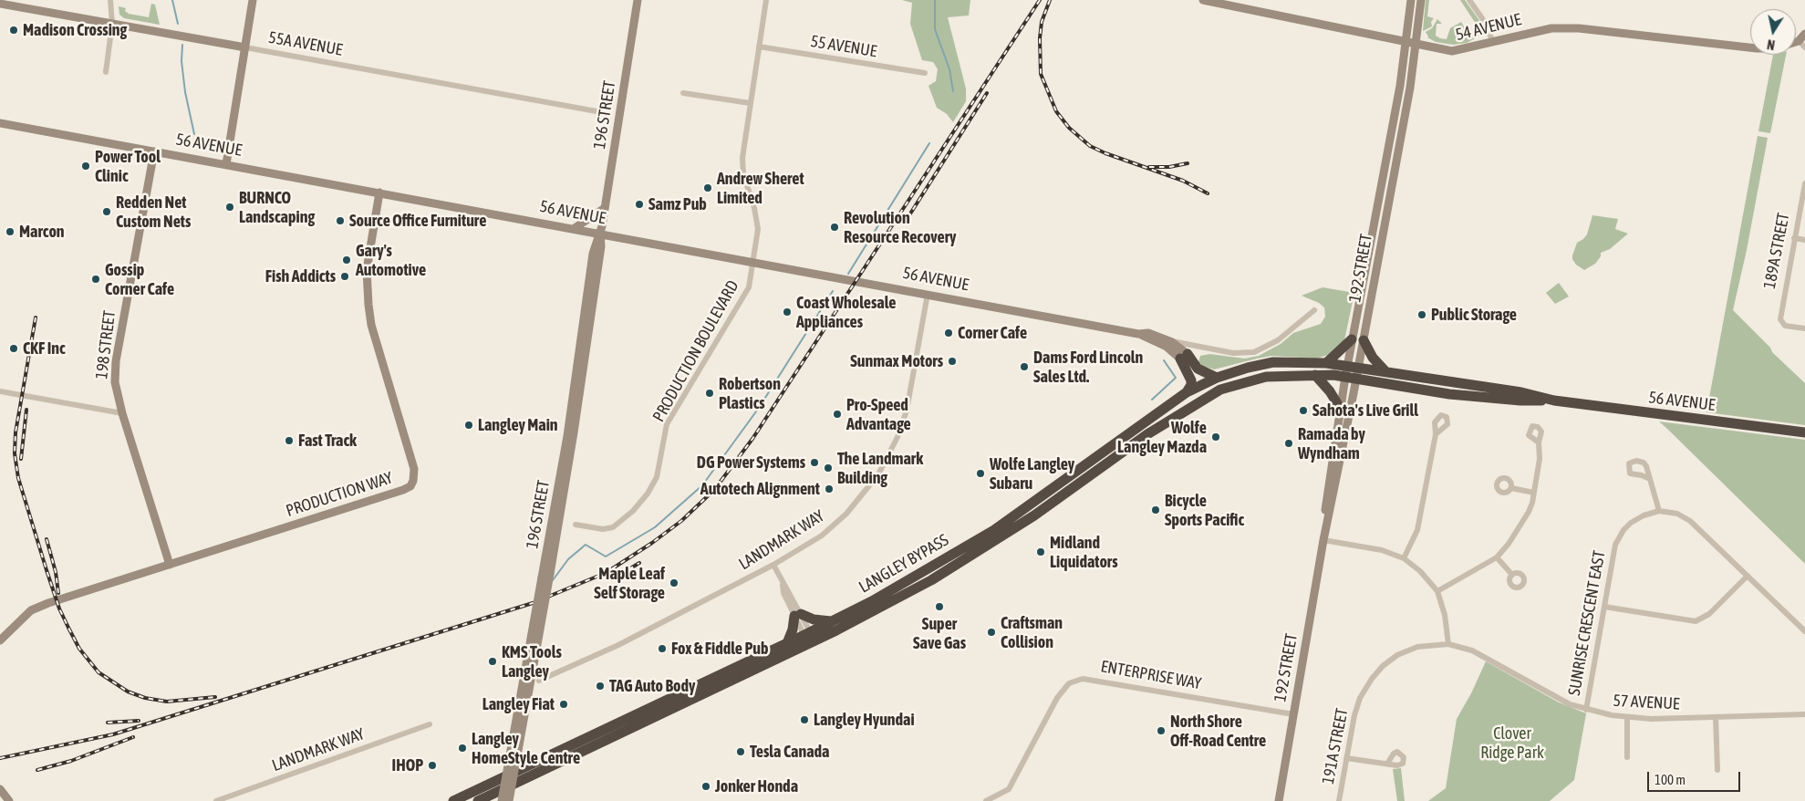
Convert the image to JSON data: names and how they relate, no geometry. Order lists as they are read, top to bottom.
{
  "streets": {
    "highway": ["56 AVENUE", "LANGLEY BYPASS"],
    "main road": [
      "54 AVENUE",
      "55A AVENUE",
      "196 STREET",
      "192 STREET",
      "198 STREET",
      "PRODUCTION WAY"
    ],
    "street": [
      "55 AVENUE",
      "189A STREET",
      "PRODUCTION BOULEVARD",
      "LANDMARK WAY",
      "SUNRISE CRESCENT EAST",
      "ENTERPRISE WAY",
      "57 AVENUE",
      "191A STREET"
    ]
  },
  "crossings": [
    ["54 AVENUE", "192 STREET"],
    ["55 AVENUE", "PRODUCTION BOULEVARD"],
    ["196 STREET", "56 AVENUE"],
    ["56 AVENUE", "192 STREET"],
    ["56 AVENUE", "198 STREET"],
    ["56 AVENUE", "PRODUCTION BOULEVARD"],
    ["56 AVENUE", "PRODUCTION WAY"],
    ["56 AVENUE", "LANDMARK WAY"],
    ["56 AVENUE", "LANGLEY BYPASS"],
    ["192 STREET", "LANGLEY BYPASS"],
    ["192 STREET", "ENTERPRISE WAY"],
    ["198 STREET", "PRODUCTION WAY"],
    ["SUNRISE CRESCENT EAST", "57 AVENUE"],
    ["57 AVENUE", "191A STREET"]
  ],
  "parks": ["Clover Ridge Park"],
  "places": [
    "Madison Crossing",
    "Power Tool Clinic",
    "Andrew Sheret Limited",
    "Samz Pub",
    "BURNCO Landscaping",
    "Redden Net Custom Nets",
    "Source Office Furniture",
    "Revolution Resource Recovery",
    "Marcon",
    "Gary's Automotive",
    "Fish Addicts",
    "Gossip Corner Cafe",
    "Coast Wholesale Appliances",
    "Public Storage",
    "Corner Cafe",
    "CKF Inc",
    "Sunmax Motors",
    "Dams Ford Lincoln Sales Ltd.",
    "Robertson Plastics",
    "Sahota's Live Grill",
    "Pro-Speed Advantage",
    "Langley Main",
    "Wolfe Langley Mazda",
    "Fast Track",
    "Ramada by Wyndham",
    "DG Power Systems",
    "The Landmark Building",
    "Wolfe Langley Subaru",
    "Autotech Alignment",
    "Bicycle Sports Pacific",
    "Midland Liquidators",
    "Maple Leaf Self Storage",
    "Super Save Gas",
    "Craftsman Collision",
    "Fox & Fiddle Pub",
    "KMS Tools Langley",
    "TAG Auto Body",
    "Langley Fiat",
    "Langley Hyundai",
    "North Shore Off-Road Centre",
    "Langley HomeStyle Centre",
    "Tesla Canada",
    "IHOP",
    "Jonker Honda"
  ],
  "scale_bar": "100 m",
  "north": "bottom"
}
